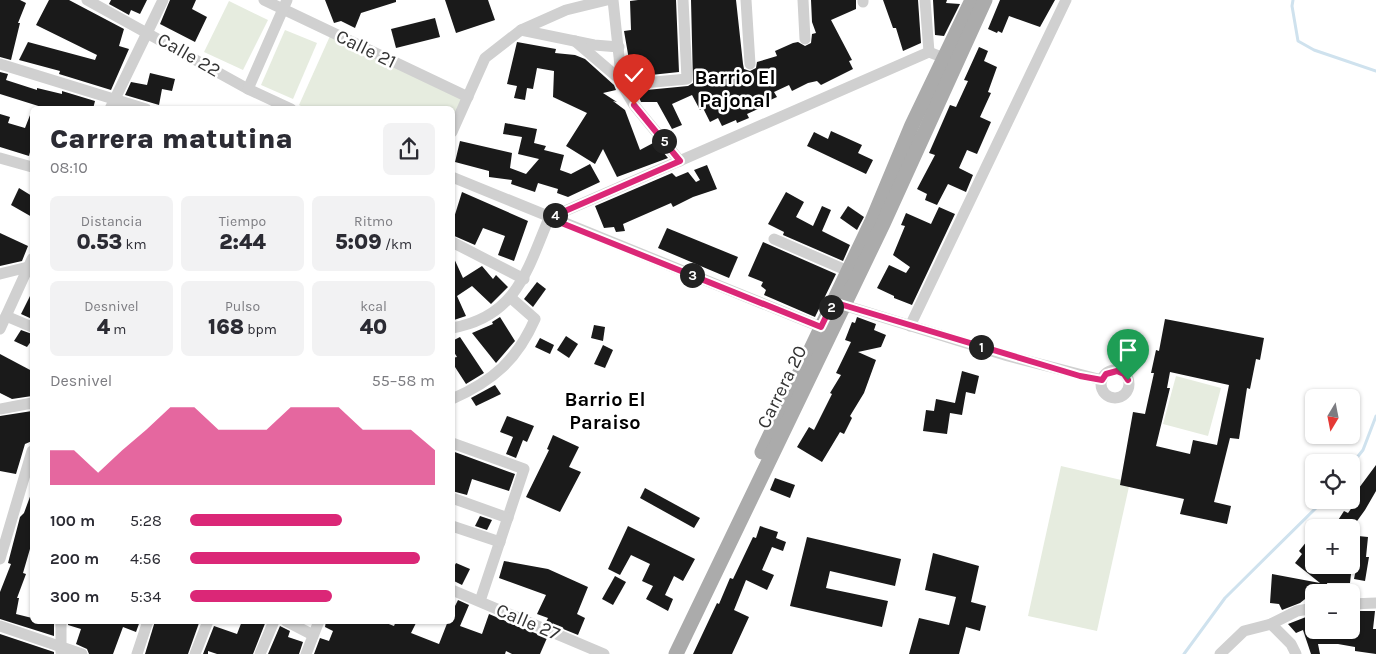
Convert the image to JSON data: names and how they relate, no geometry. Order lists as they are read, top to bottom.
{
  "streets": {
    "main road": ["Carrera 20"],
    "street": ["Calle 21", "Calle 22", "Calle 27"]
  },
  "districts": ["Barrio El Pajonal", "Barrio El Paraiso"],
  "north": "bottom",
  "page": {
    "heading": ["Carrera matutina", "08:10"],
    "pins": [
      "5",
      "4",
      "3",
      "2",
      "1"
    ],
    "stats": [
      ["Distancia", "0.53 km"],
      ["Tiempo", "2:44"],
      ["Ritmo", "5:09 /km"],
      ["Desnivel", "4 m"],
      ["Pulso", "168 bpm"],
      ["kcal", "40"]
    ],
    "chart": ["Desnivel", "55–58 m"],
    "map_buttons": ["+", "−"],
    "list": [
      {
        "name": "100 m",
        "note": "5:28"
      },
      {
        "name": "200 m",
        "note": "4:56"
      },
      {
        "name": "300 m",
        "note": "5:34"
      }
    ]
  }
}
